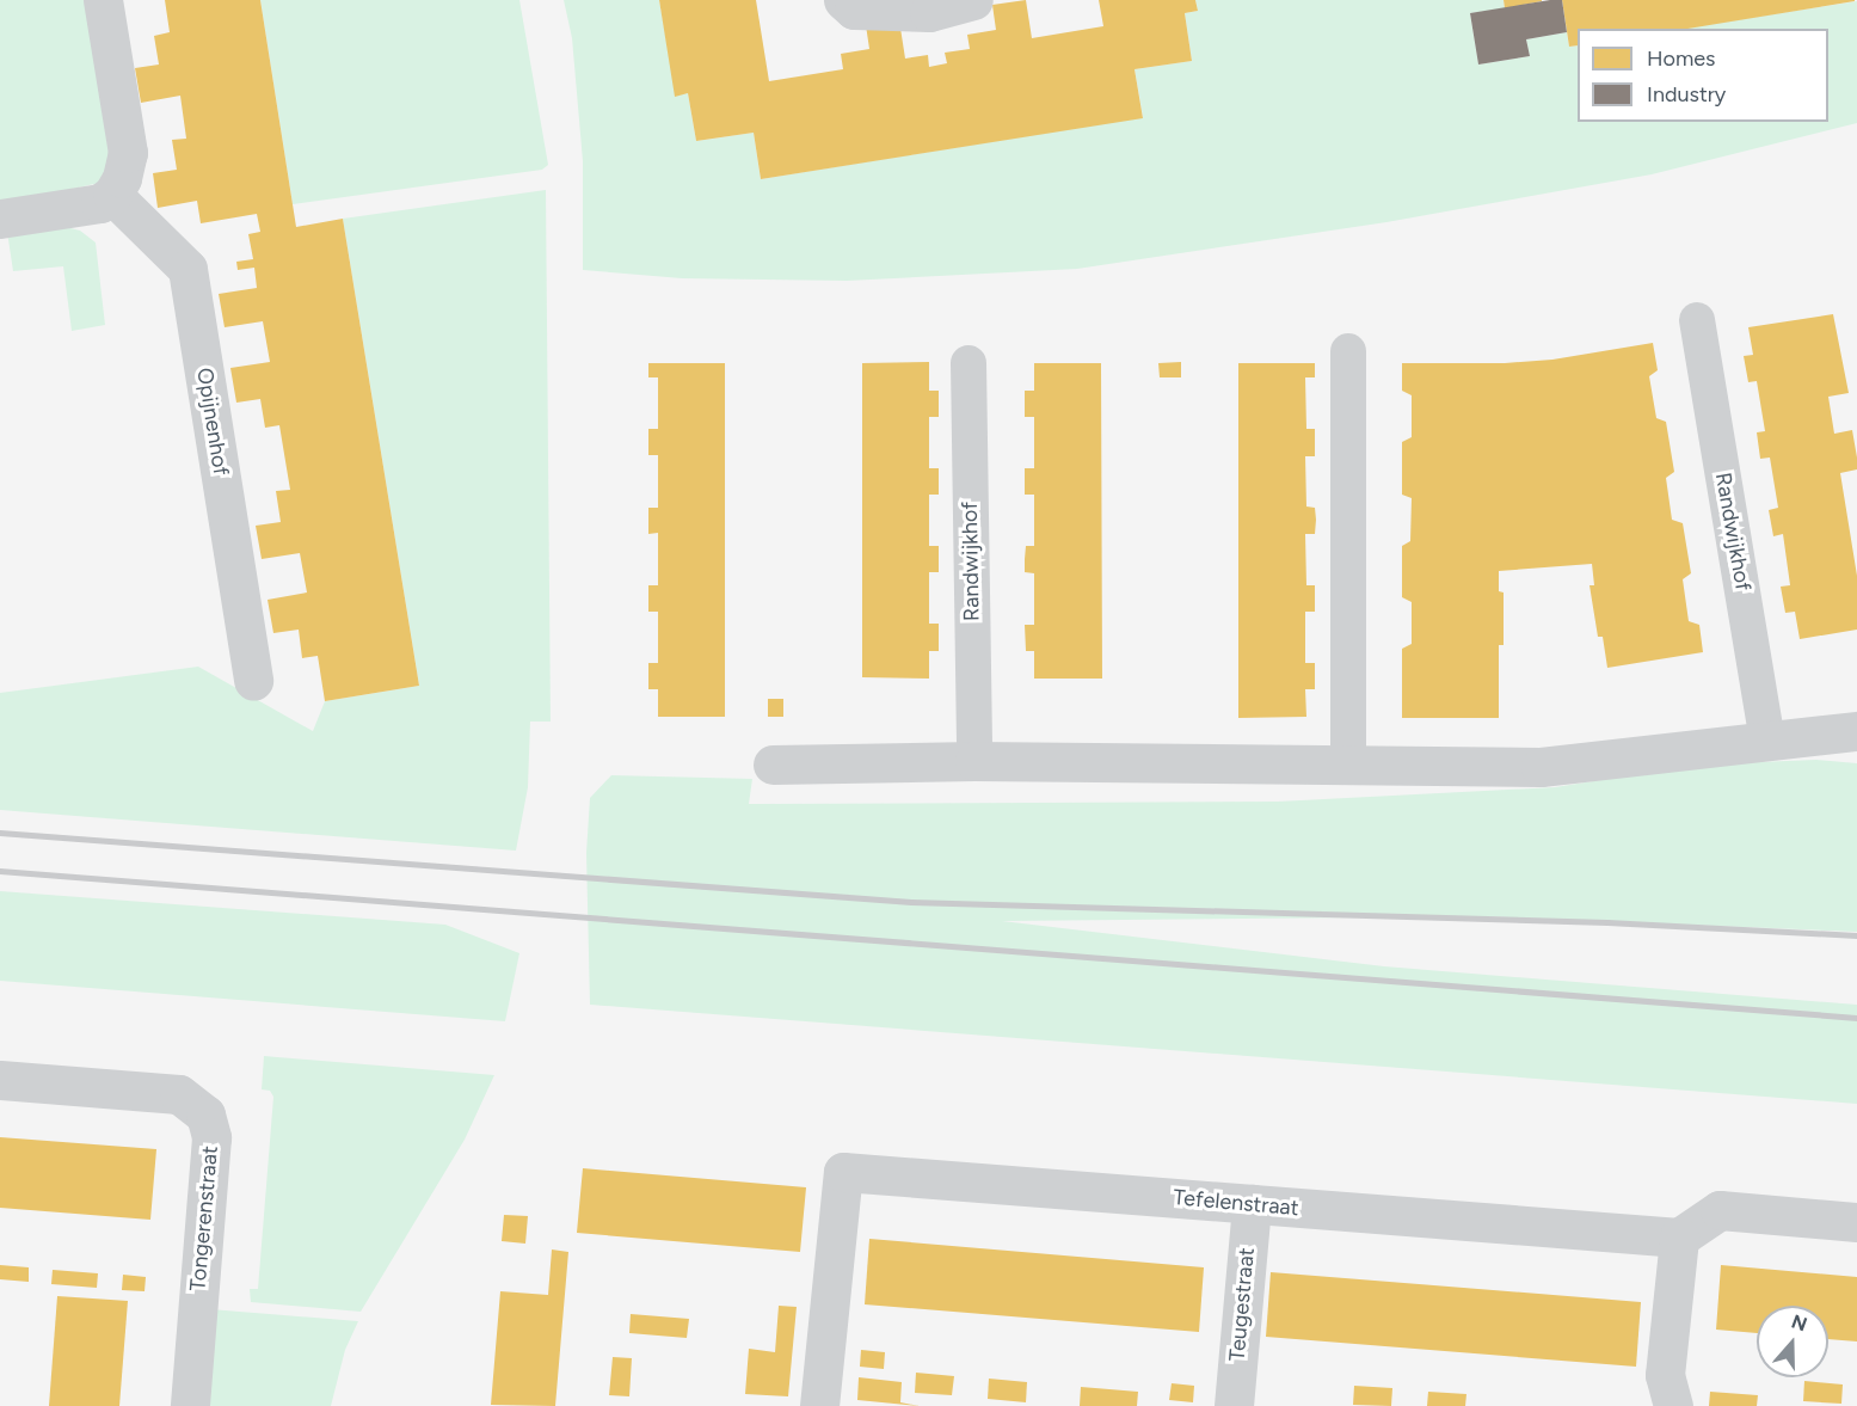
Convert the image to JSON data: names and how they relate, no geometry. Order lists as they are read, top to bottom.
{
  "streets": {
    "street": [
      "Opijnenhof",
      "Randwijkhof",
      "Tefelenstraat",
      "Tongerenstraat",
      "Teugestraat"
    ]
  },
  "crossings": [
    ["Tefelenstraat", "Teugestraat"]
  ],
  "legend": ["Homes", "Industry"],
  "north": "top"
}
